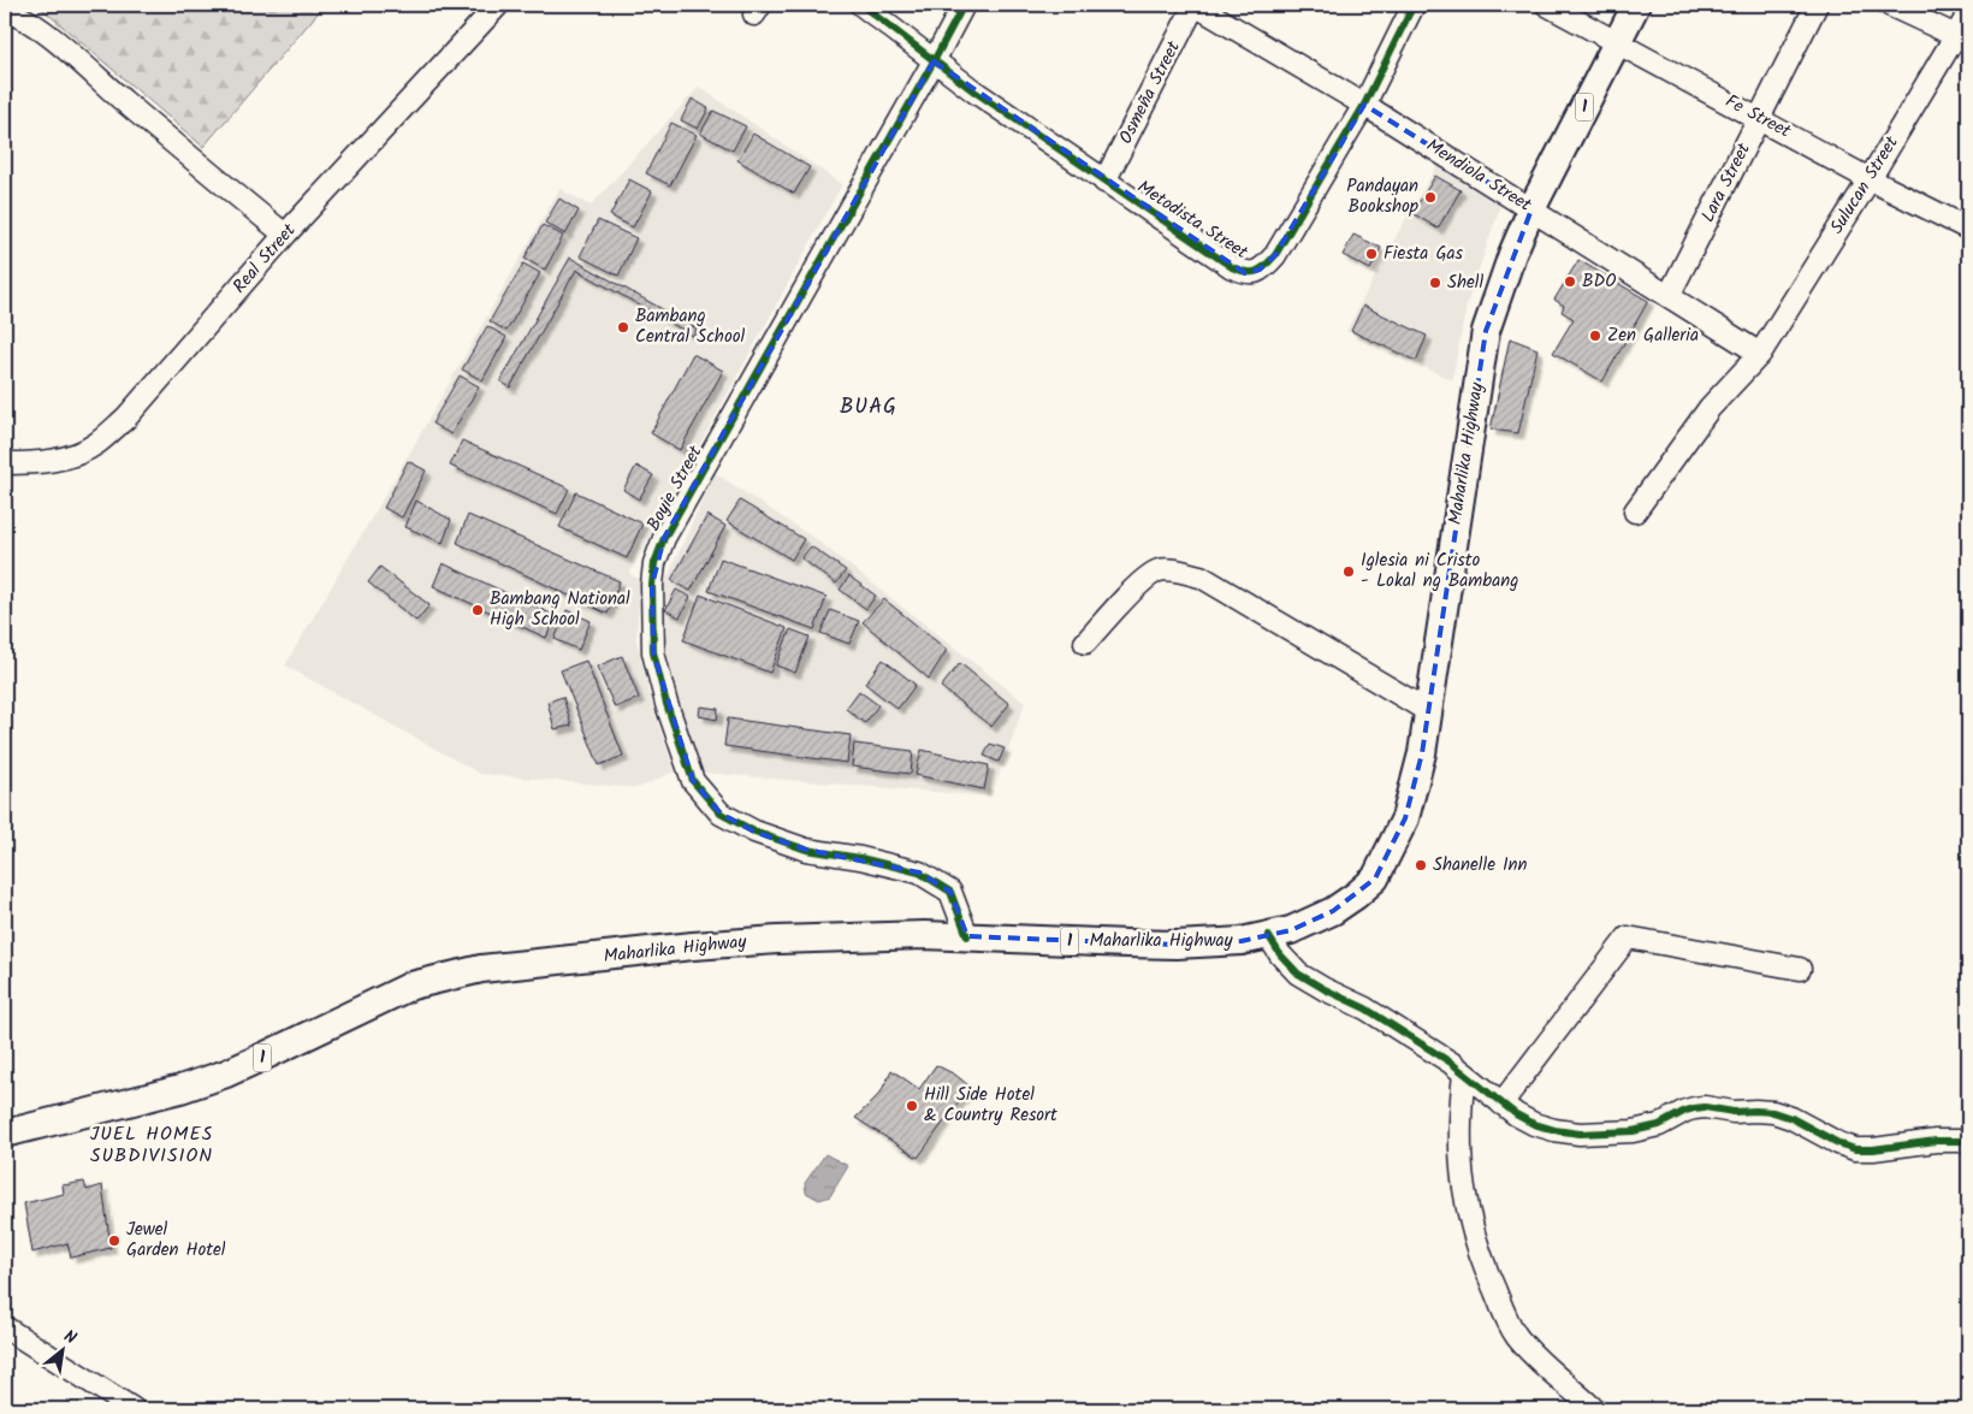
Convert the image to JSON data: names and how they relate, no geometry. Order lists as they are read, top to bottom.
{
  "streets": {
    "main road": ["1", "Maharlika Highway"],
    "street": [
      "Osmeña Street",
      "Fe Street",
      "Mendiola Street",
      "Lara Street",
      "Sulucan Street",
      "Metodista Street",
      "Real Street",
      "Boyie Street"
    ]
  },
  "crossings": [
    ["Osmeña Street", "Mendiola Street"],
    ["Osmeña Street", "Metodista Street"],
    ["Fe Street", "Lara Street"],
    ["Fe Street", "Sulucan Street"],
    ["Fe Street", "Maharlika Highway"],
    ["Mendiola Street", "Lara Street"],
    ["Mendiola Street", "Sulucan Street"],
    ["Mendiola Street", "Metodista Street"],
    ["Mendiola Street", "Maharlika Highway"],
    ["Metodista Street", "Boyie Street"],
    ["Maharlika Highway", "Boyie Street"]
  ],
  "districts": ["BUAG", "JUEL HOMES SUBDIVISION"],
  "places": [
    "Pandayan Bookshop",
    "Fiesta Gas",
    "BDO",
    "Shell",
    "Bambang Central School",
    "Zen Galleria",
    "Iglesia ni Cristo - Lokal ng Bambang",
    "Bambang National High School",
    "Shanelle Inn",
    "Hill Side Hotel & Country Resort",
    "Jewel Garden Hotel"
  ],
  "north": "top right"
}
